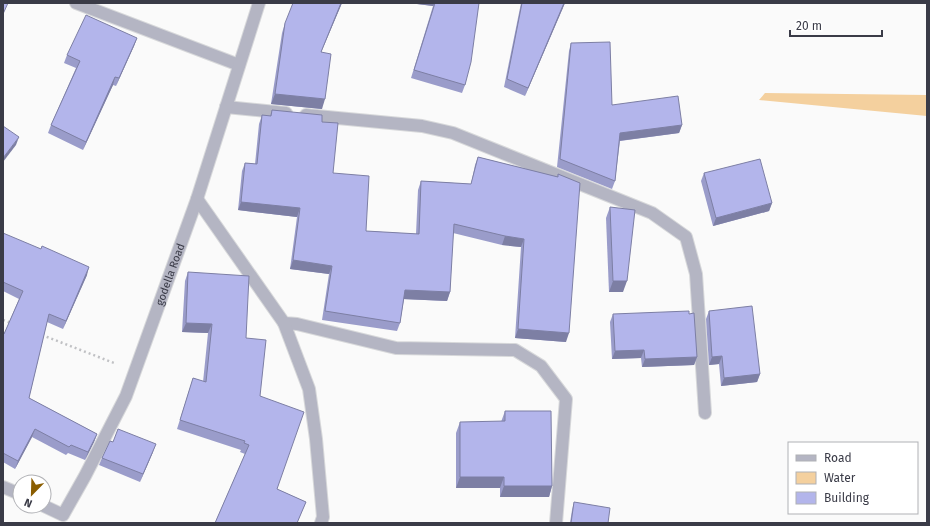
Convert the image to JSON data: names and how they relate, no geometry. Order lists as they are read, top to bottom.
{
  "streets": {
    "street": ["godella Road"]
  },
  "legend": ["Road", "Water", "Building"],
  "scale_bar": "20 m",
  "north": "bottom left"
}
